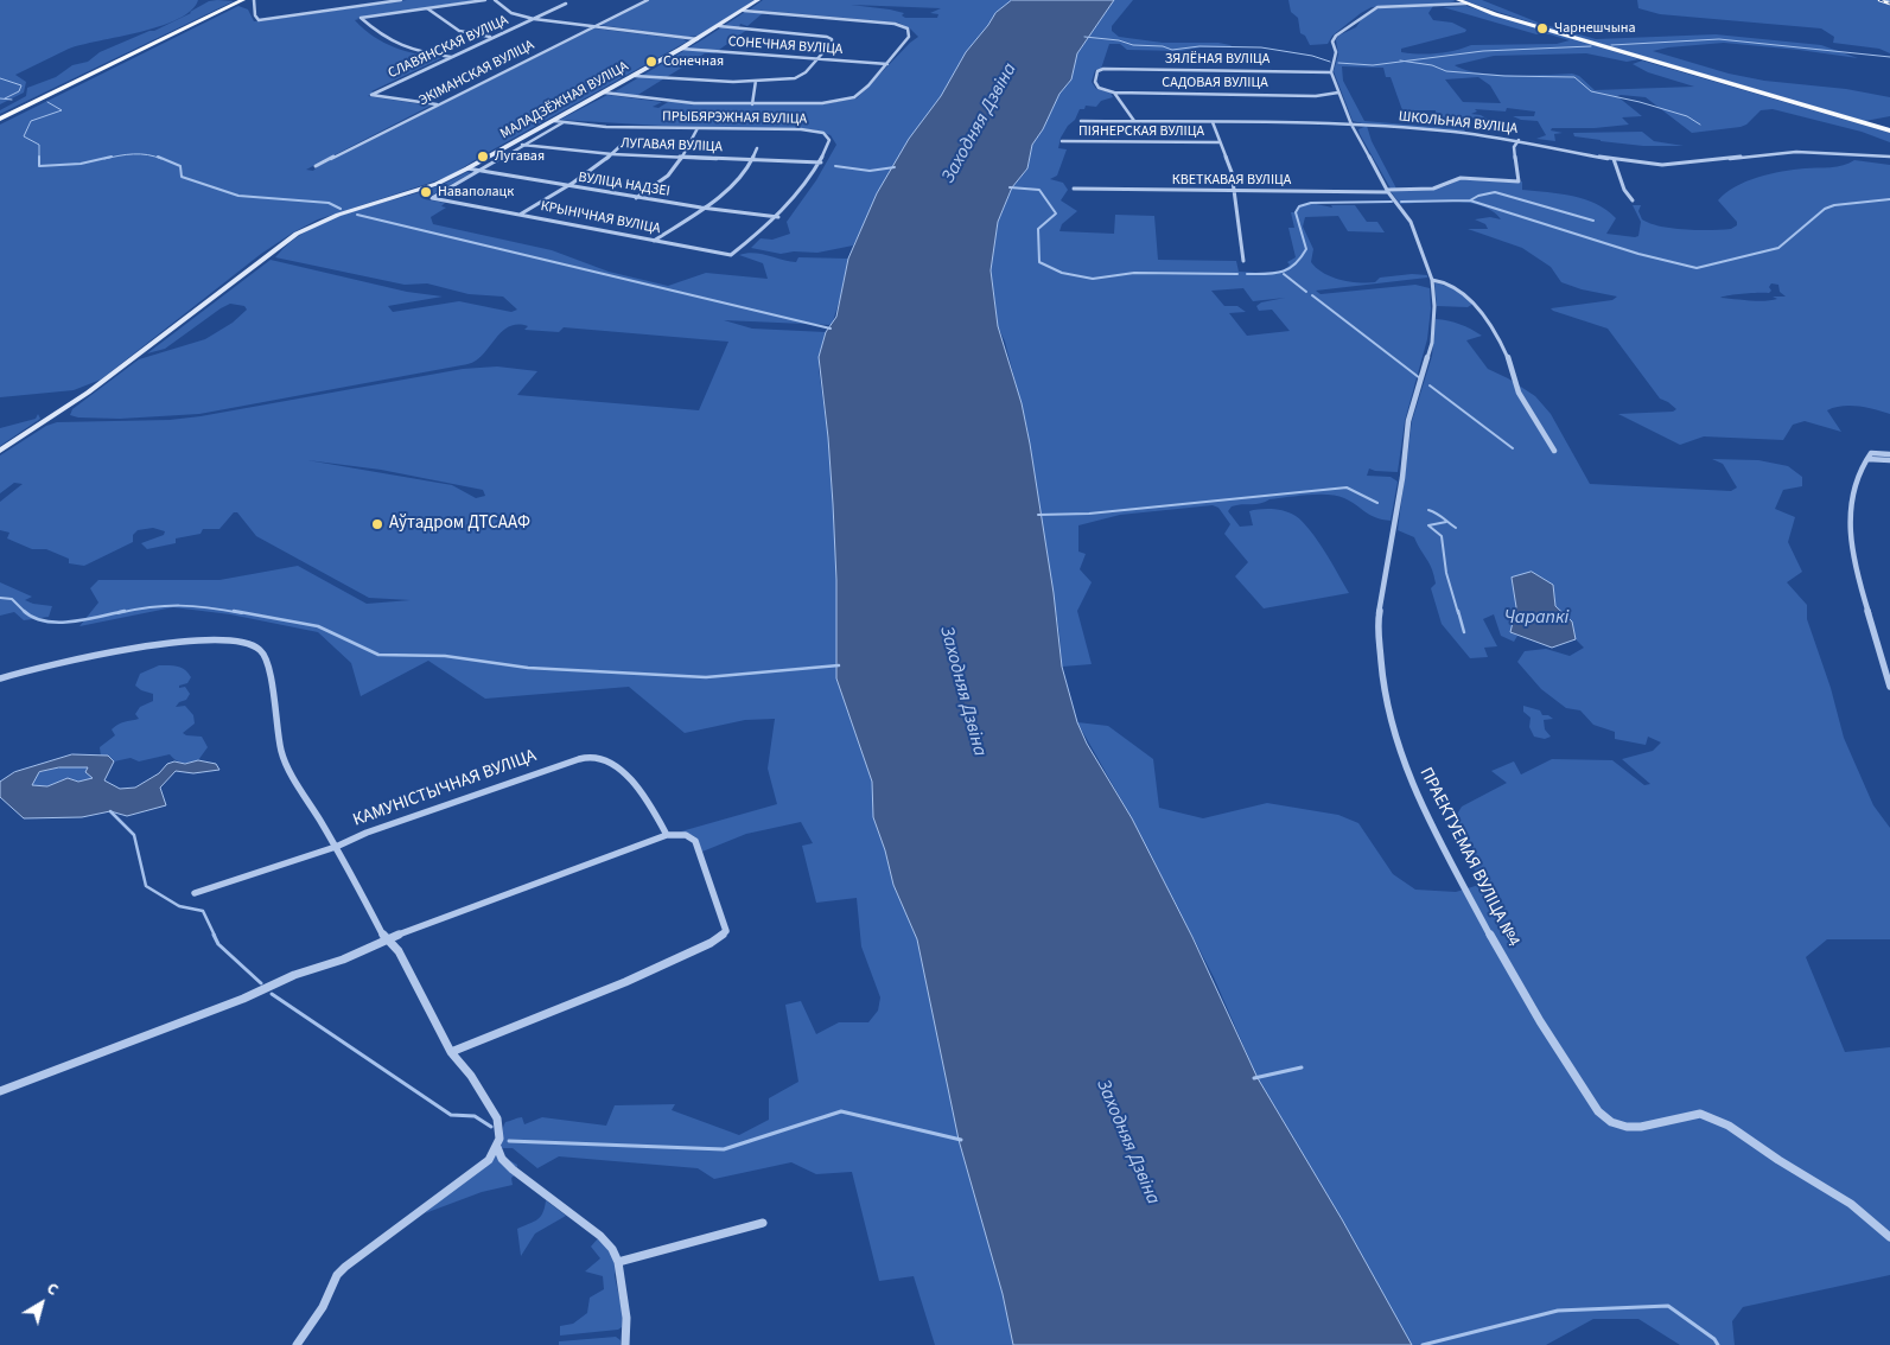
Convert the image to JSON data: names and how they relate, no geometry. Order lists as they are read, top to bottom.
{
  "streets": {
    "main road": ["МАЛАДЗЁЖНАЯ ВУЛІЦА"],
    "street": [
      "СОНЕЧНАЯ ВУЛІЦА",
      "СЛАВЯНСКАЯ ВУЛІЦА",
      "ЗЯЛЁНАЯ ВУЛІЦА",
      "ЭКІМАНСКАЯ ВУЛІЦА",
      "САДОВАЯ ВУЛІЦА",
      "ПРЫБЯРЭЖНАЯ ВУЛІЦА",
      "ШКОЛЬНАЯ ВУЛІЦА",
      "ПІЯНЕРСКАЯ ВУЛІЦА",
      "ЛУГАВАЯ ВУЛІЦА",
      "КВЕТКАВАЯ ВУЛІЦА",
      "ВУЛІЦА НАДЗЕІ",
      "КРЫНІЧНАЯ ВУЛІЦА",
      "КАМУНІСТЫЧНАЯ ВУЛІЦА",
      "ПРАЕКТУЕМАЯ ВУЛІЦА №4"
    ]
  },
  "crossings": [
    ["СОНЕЧНАЯ ВУЛІЦА", "МАЛАДЗЁЖНАЯ ВУЛІЦА"],
    ["СЛАВЯНСКАЯ ВУЛІЦА", "ЭКІМАНСКАЯ ВУЛІЦА"],
    ["ЗЯЛЁНАЯ ВУЛІЦА", "САДОВАЯ ВУЛІЦА"],
    ["ЗЯЛЁНАЯ ВУЛІЦА", "ПРАЕКТУЕМАЯ ВУЛІЦА №4"],
    ["САДОВАЯ ВУЛІЦА", "ПРАЕКТУЕМАЯ ВУЛІЦА №4"],
    ["МАЛАДЗЁЖНАЯ ВУЛІЦА", "ПРЫБЯРЭЖНАЯ ВУЛІЦА"],
    ["МАЛАДЗЁЖНАЯ ВУЛІЦА", "ВУЛІЦА НАДЗЕІ"],
    ["ПРЫБЯРЭЖНАЯ ВУЛІЦА", "ЛУГАВАЯ ВУЛІЦА"],
    ["ПРЫБЯРЭЖНАЯ ВУЛІЦА", "ВУЛІЦА НАДЗЕІ"],
    ["ПРЫБЯРЭЖНАЯ ВУЛІЦА", "КРЫНІЧНАЯ ВУЛІЦА"],
    ["ШКОЛЬНАЯ ВУЛІЦА", "КВЕТКАВАЯ ВУЛІЦА"],
    ["ШКОЛЬНАЯ ВУЛІЦА", "ПРАЕКТУЕМАЯ ВУЛІЦА №4"],
    ["КВЕТКАВАЯ ВУЛІЦА", "ПРАЕКТУЕМАЯ ВУЛІЦА №4"],
    ["ВУЛІЦА НАДЗЕІ", "КРЫНІЧНАЯ ВУЛІЦА"]
  ],
  "water": ["Заходняя Дзвіна", "Чарапкі"],
  "places": [
    "Чарнешчына",
    "Сонечная",
    "Лугавая",
    "Наваполацк",
    "Аўтадром ДТСААФ"
  ],
  "north": "top right"
}
